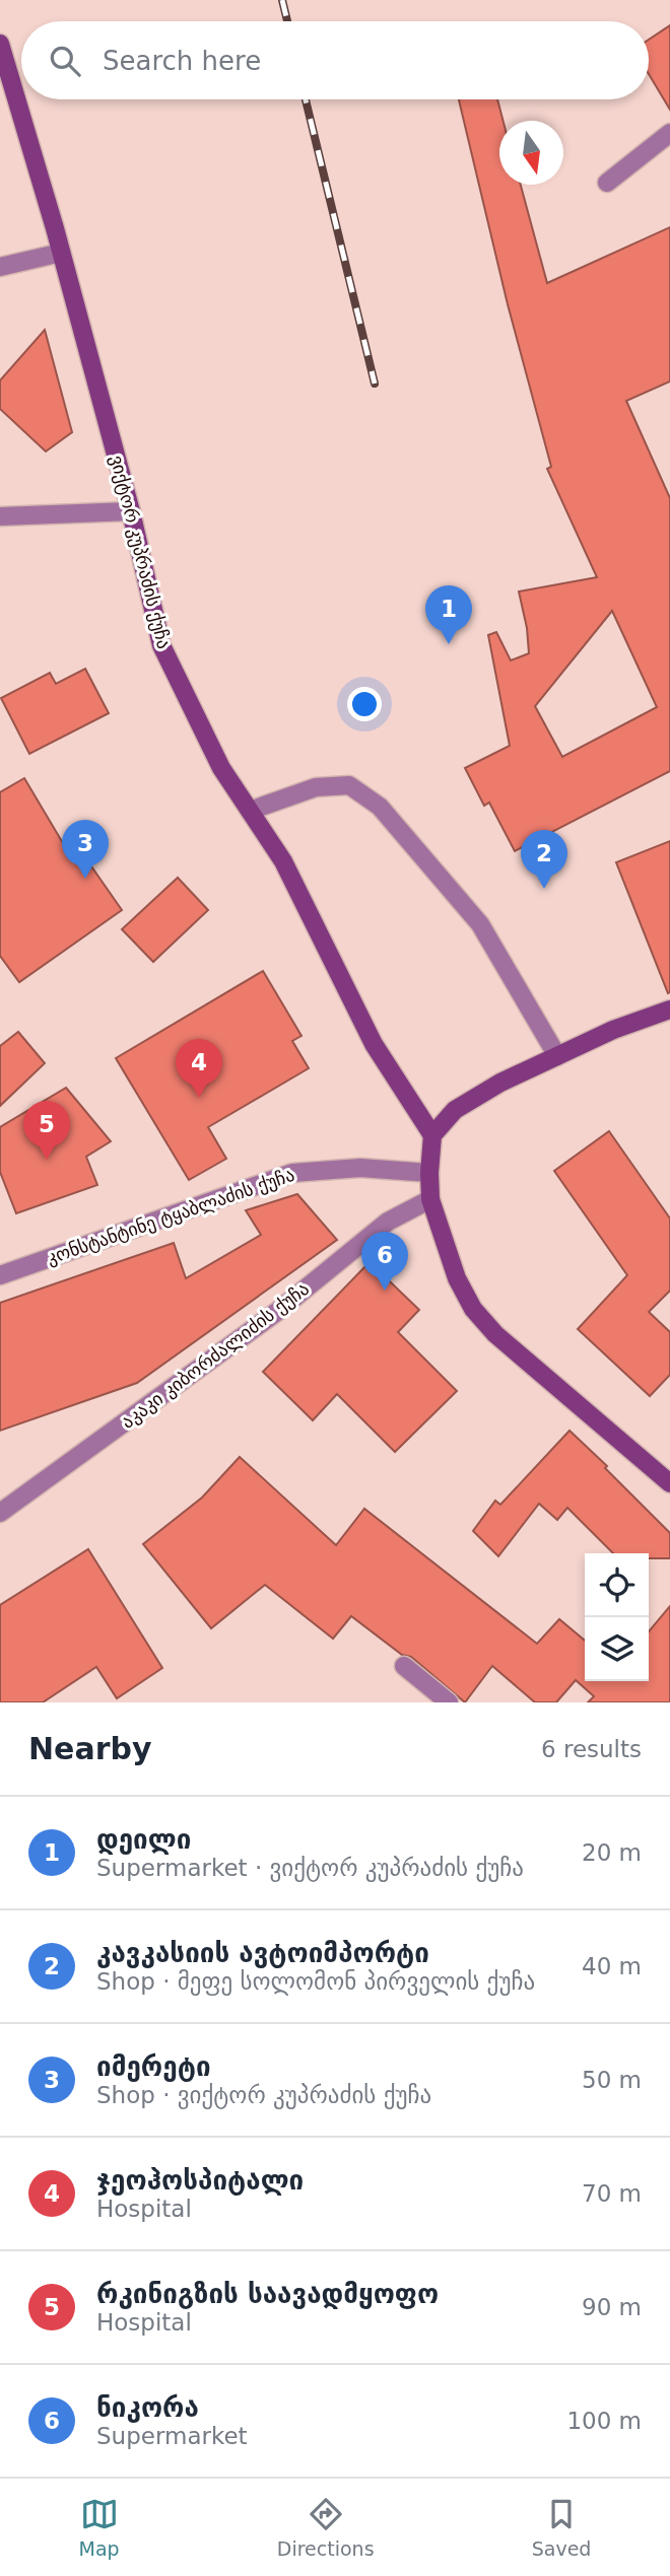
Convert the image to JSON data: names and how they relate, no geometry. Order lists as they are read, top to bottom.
{
  "streets": {
    "street": ["ვიქტორ კუპრაძის ქუჩა", "კონსტანტინე ტყაბლაძის ქუჩა", "აკაკი კიბორძალიძის ქუჩა"]
  },
  "north": "bottom",
  "page": {
    "search": "Search here",
    "pins": [
      "1",
      "3",
      "2",
      "4",
      "5",
      "6"
    ],
    "heading": ["Nearby", "6 results"],
    "list": [
      {
        "mark": "1",
        "name": "დეილი",
        "note": "Supermarket · ვიქტორ კუპრაძის ქუჩა",
        "value": "20 m"
      },
      {
        "mark": "2",
        "name": "კავკასიის ავტოიმპორტი",
        "note": "Shop · მეფე სოლომონ პირველის ქუჩა",
        "value": "40 m"
      },
      {
        "mark": "3",
        "name": "იმერეტი",
        "note": "Shop · ვიქტორ კუპრაძის ქუჩა",
        "value": "50 m"
      },
      {
        "mark": "4",
        "name": "ჯეოჰოსპიტალი",
        "note": "Hospital",
        "value": "70 m"
      },
      {
        "mark": "5",
        "name": "რკინიგზის საავადმყოფო",
        "note": "Hospital",
        "value": "90 m"
      },
      {
        "mark": "6",
        "name": "ნიკორა",
        "note": "Supermarket",
        "value": "100 m"
      }
    ],
    "nav": ["Map", "Directions", "Saved"]
  }
}
